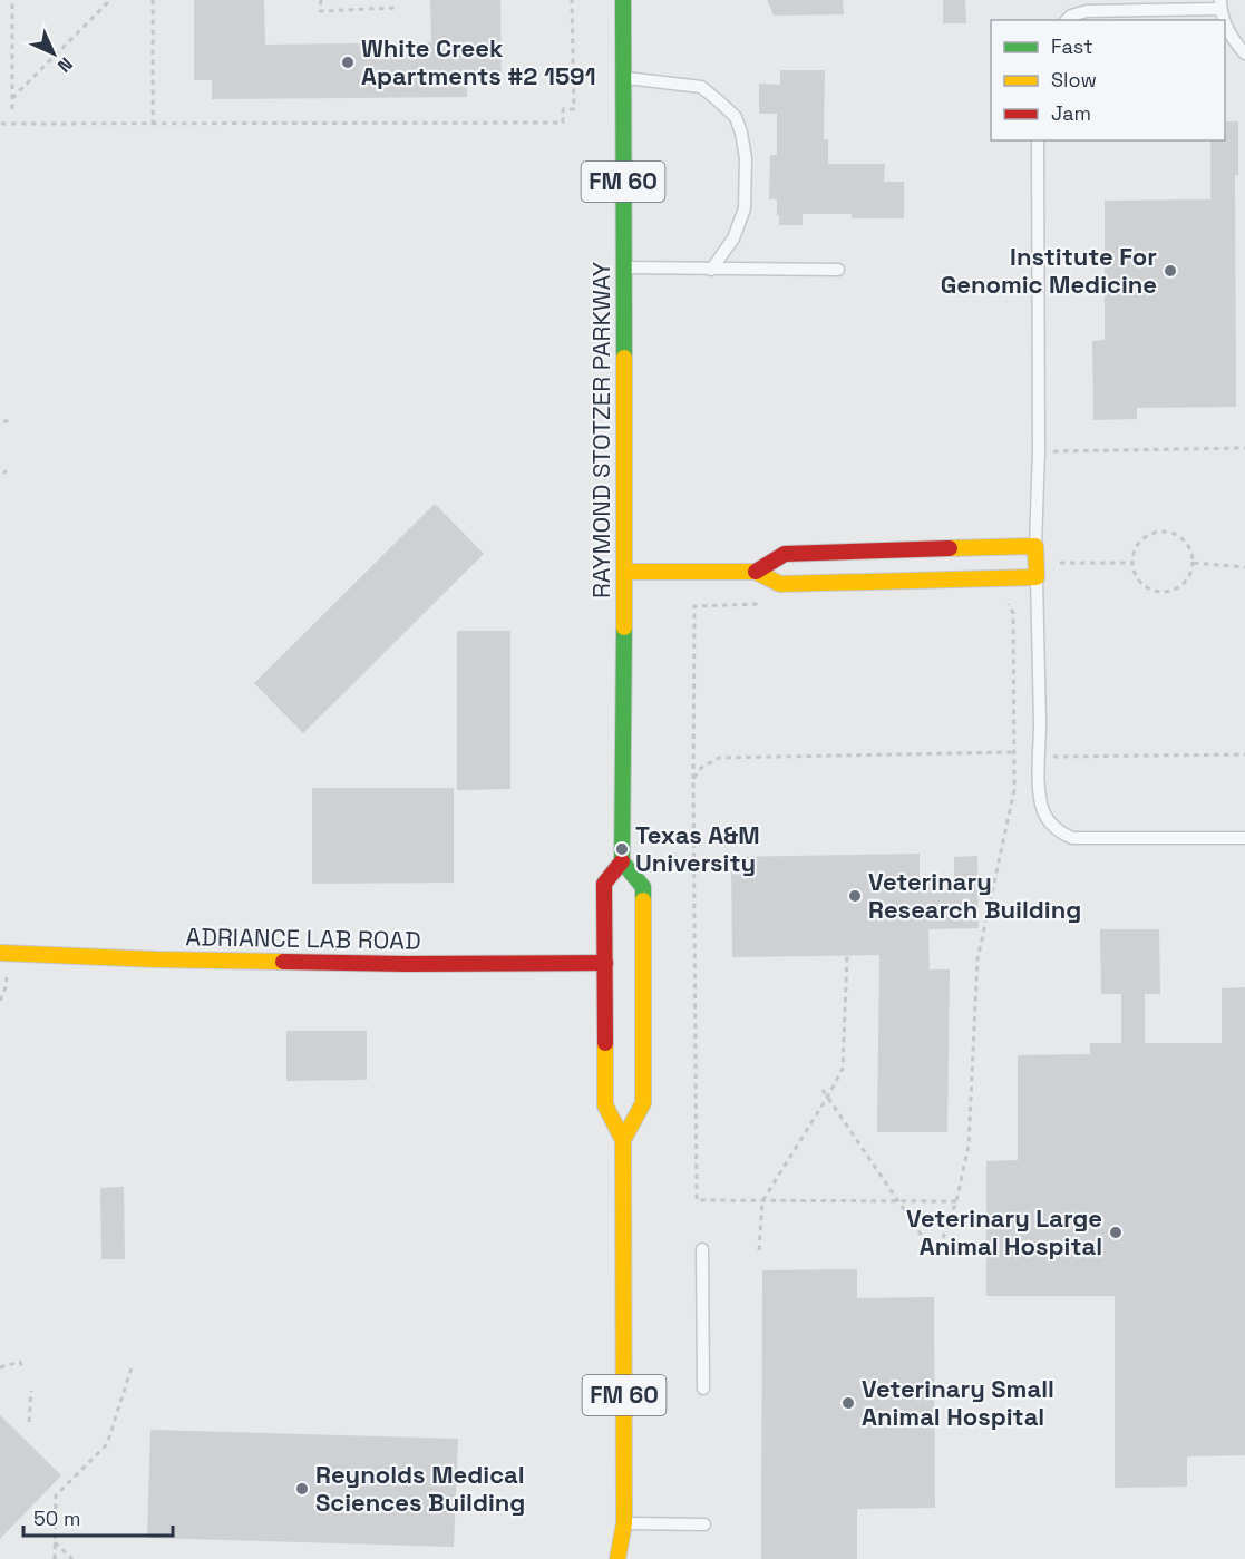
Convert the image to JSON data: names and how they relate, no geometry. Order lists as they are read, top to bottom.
{
  "streets": {
    "main road": ["FM 60", "RAYMOND STOTZER PARKWAY", "ADRIANCE LAB ROAD"]
  },
  "crossings": [
    ["FM 60", "RAYMOND STOTZER PARKWAY"],
    ["FM 60", "ADRIANCE LAB ROAD"]
  ],
  "places": [
    "White Creek Apartments #2 1591",
    "Institute For Genomic Medicine",
    "Texas A&M University",
    "Veterinary Research Building",
    "Veterinary Large Animal Hospital",
    "Veterinary Small Animal Hospital",
    "Reynolds Medical Sciences Building"
  ],
  "legend": ["Fast", "Slow", "Jam"],
  "scale_bar": "50 m",
  "north": "bottom right"
}
